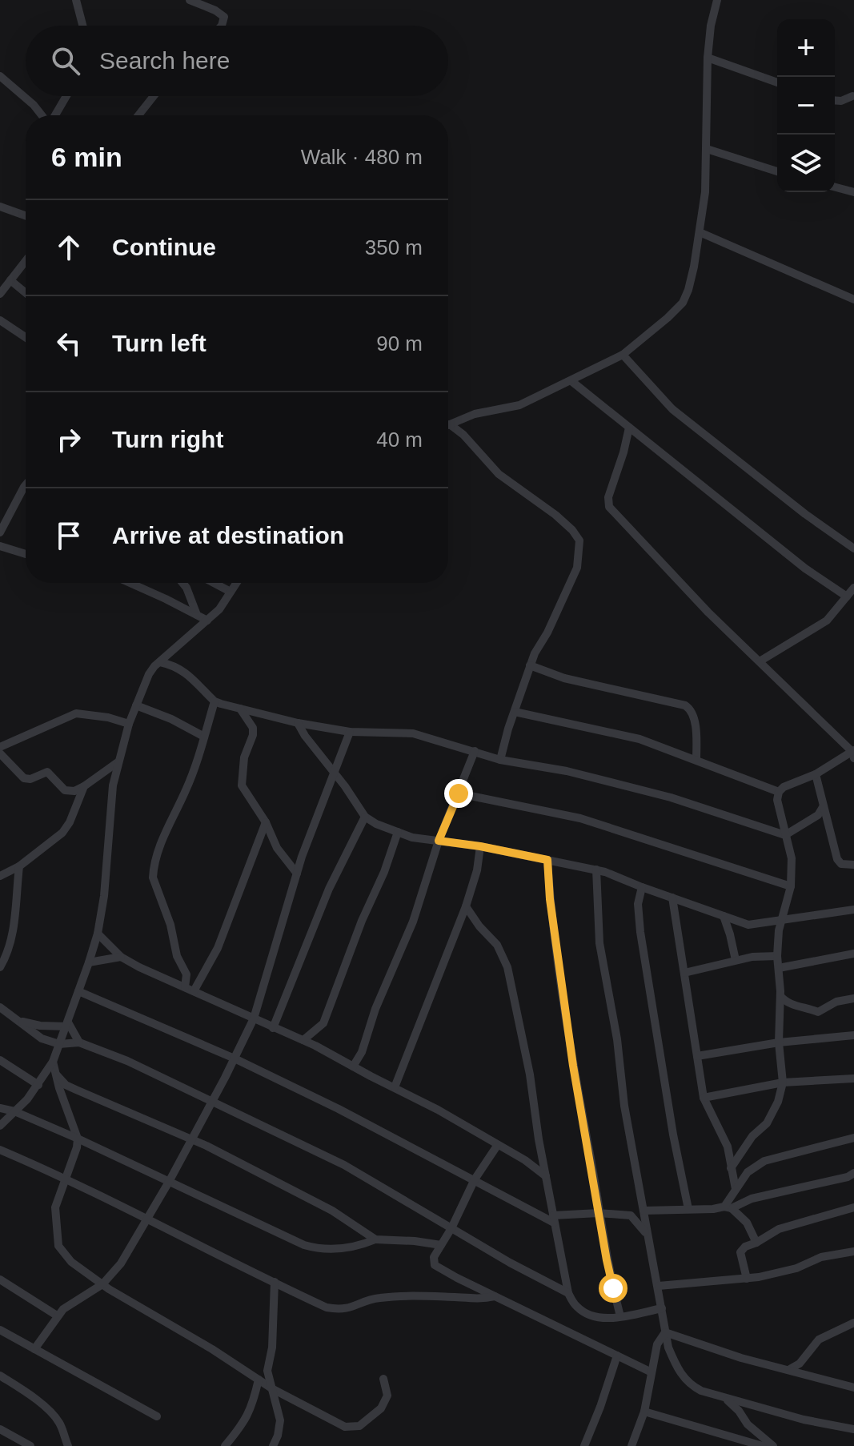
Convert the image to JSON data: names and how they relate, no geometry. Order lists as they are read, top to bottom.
{
  "page": {
    "map_buttons": ["+", "−"],
    "search": "Search here",
    "heading": ["6 min", "Walk · 480 m"],
    "list": [
      ["Continue", "350 m"],
      ["Turn left", "90 m"],
      ["Turn right", "40 m"],
      "Arrive at destination"
    ]
  }
}
